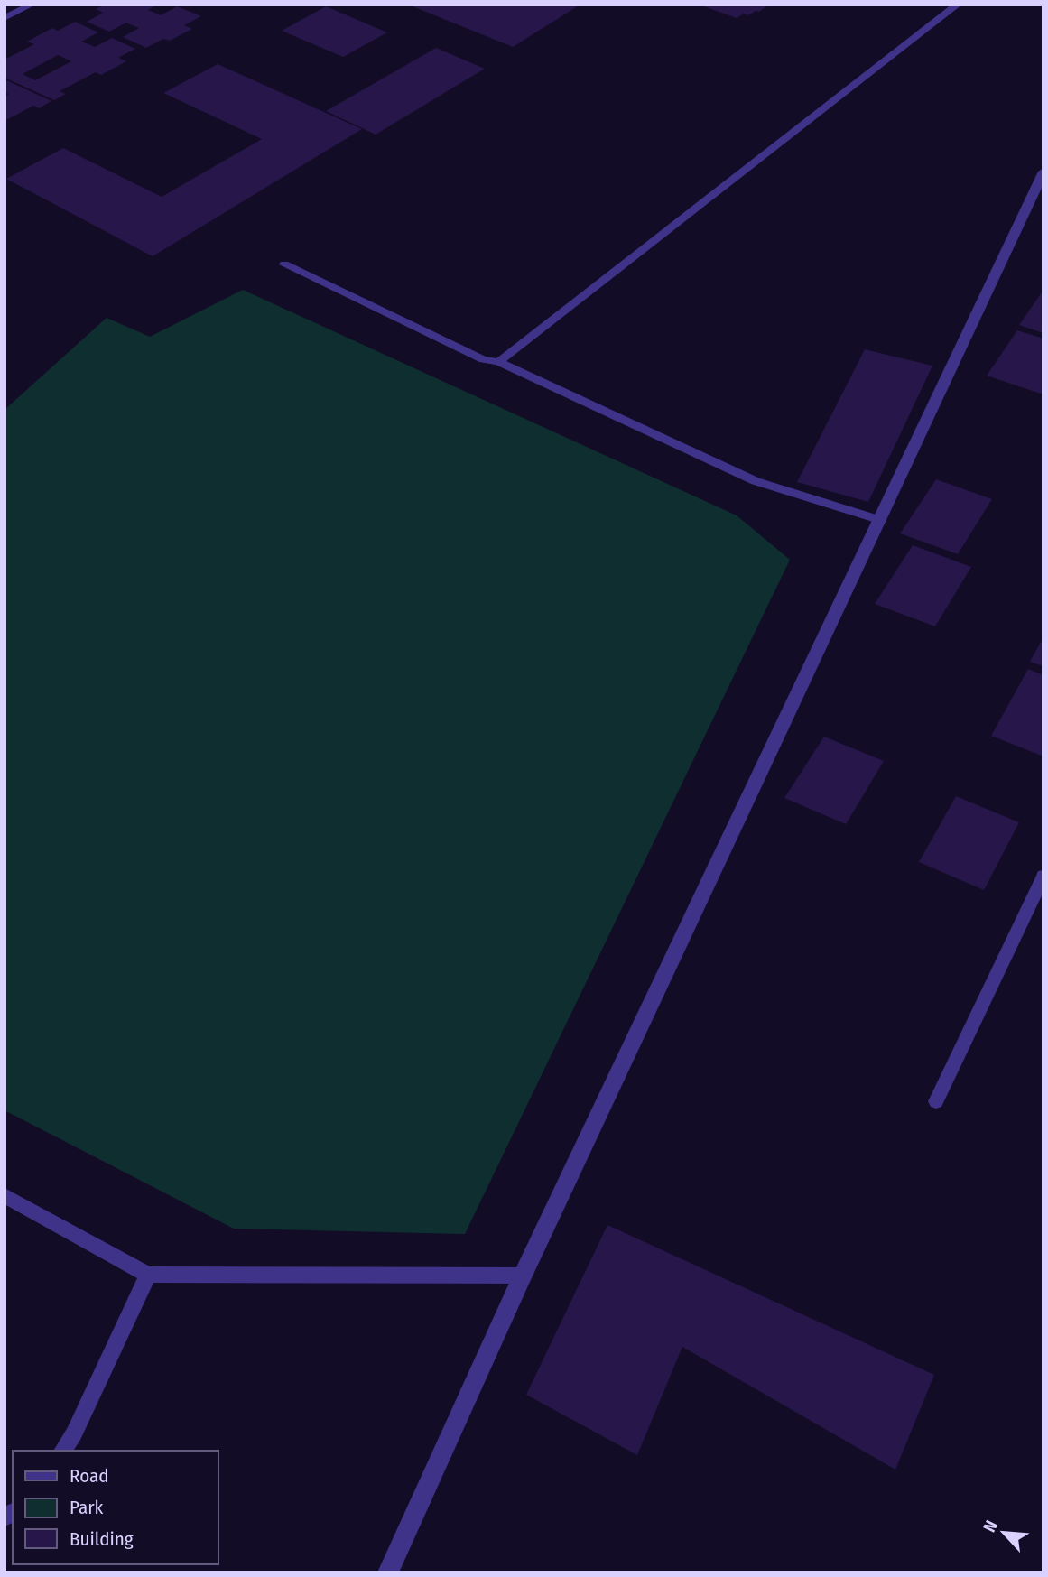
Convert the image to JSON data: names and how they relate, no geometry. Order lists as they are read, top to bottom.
{
  "legend": ["Road", "Park", "Building"],
  "north": "top left"
}
